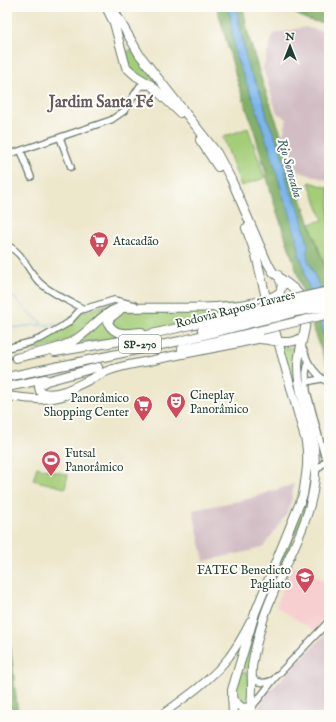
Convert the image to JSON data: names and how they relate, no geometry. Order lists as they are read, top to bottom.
{
  "streets": {
    "highway": ["Rodovia Raposo Tavares", "SP-270"]
  },
  "crossings": [
    ["Rodovia Raposo Tavares", "SP-270"]
  ],
  "districts": ["Jardim Santa Fé"],
  "water": ["Rio Sorocaba"],
  "places": {
    "supermarket": ["Atacadão", "Panorâmico Shopping Center"],
    "theatre": ["Cineplay Panorâmico"],
    "sports": ["Futsal Panorâmico"],
    "school or university": ["FATEC Benedicto Pagliato"]
  },
  "north": "top"
}
